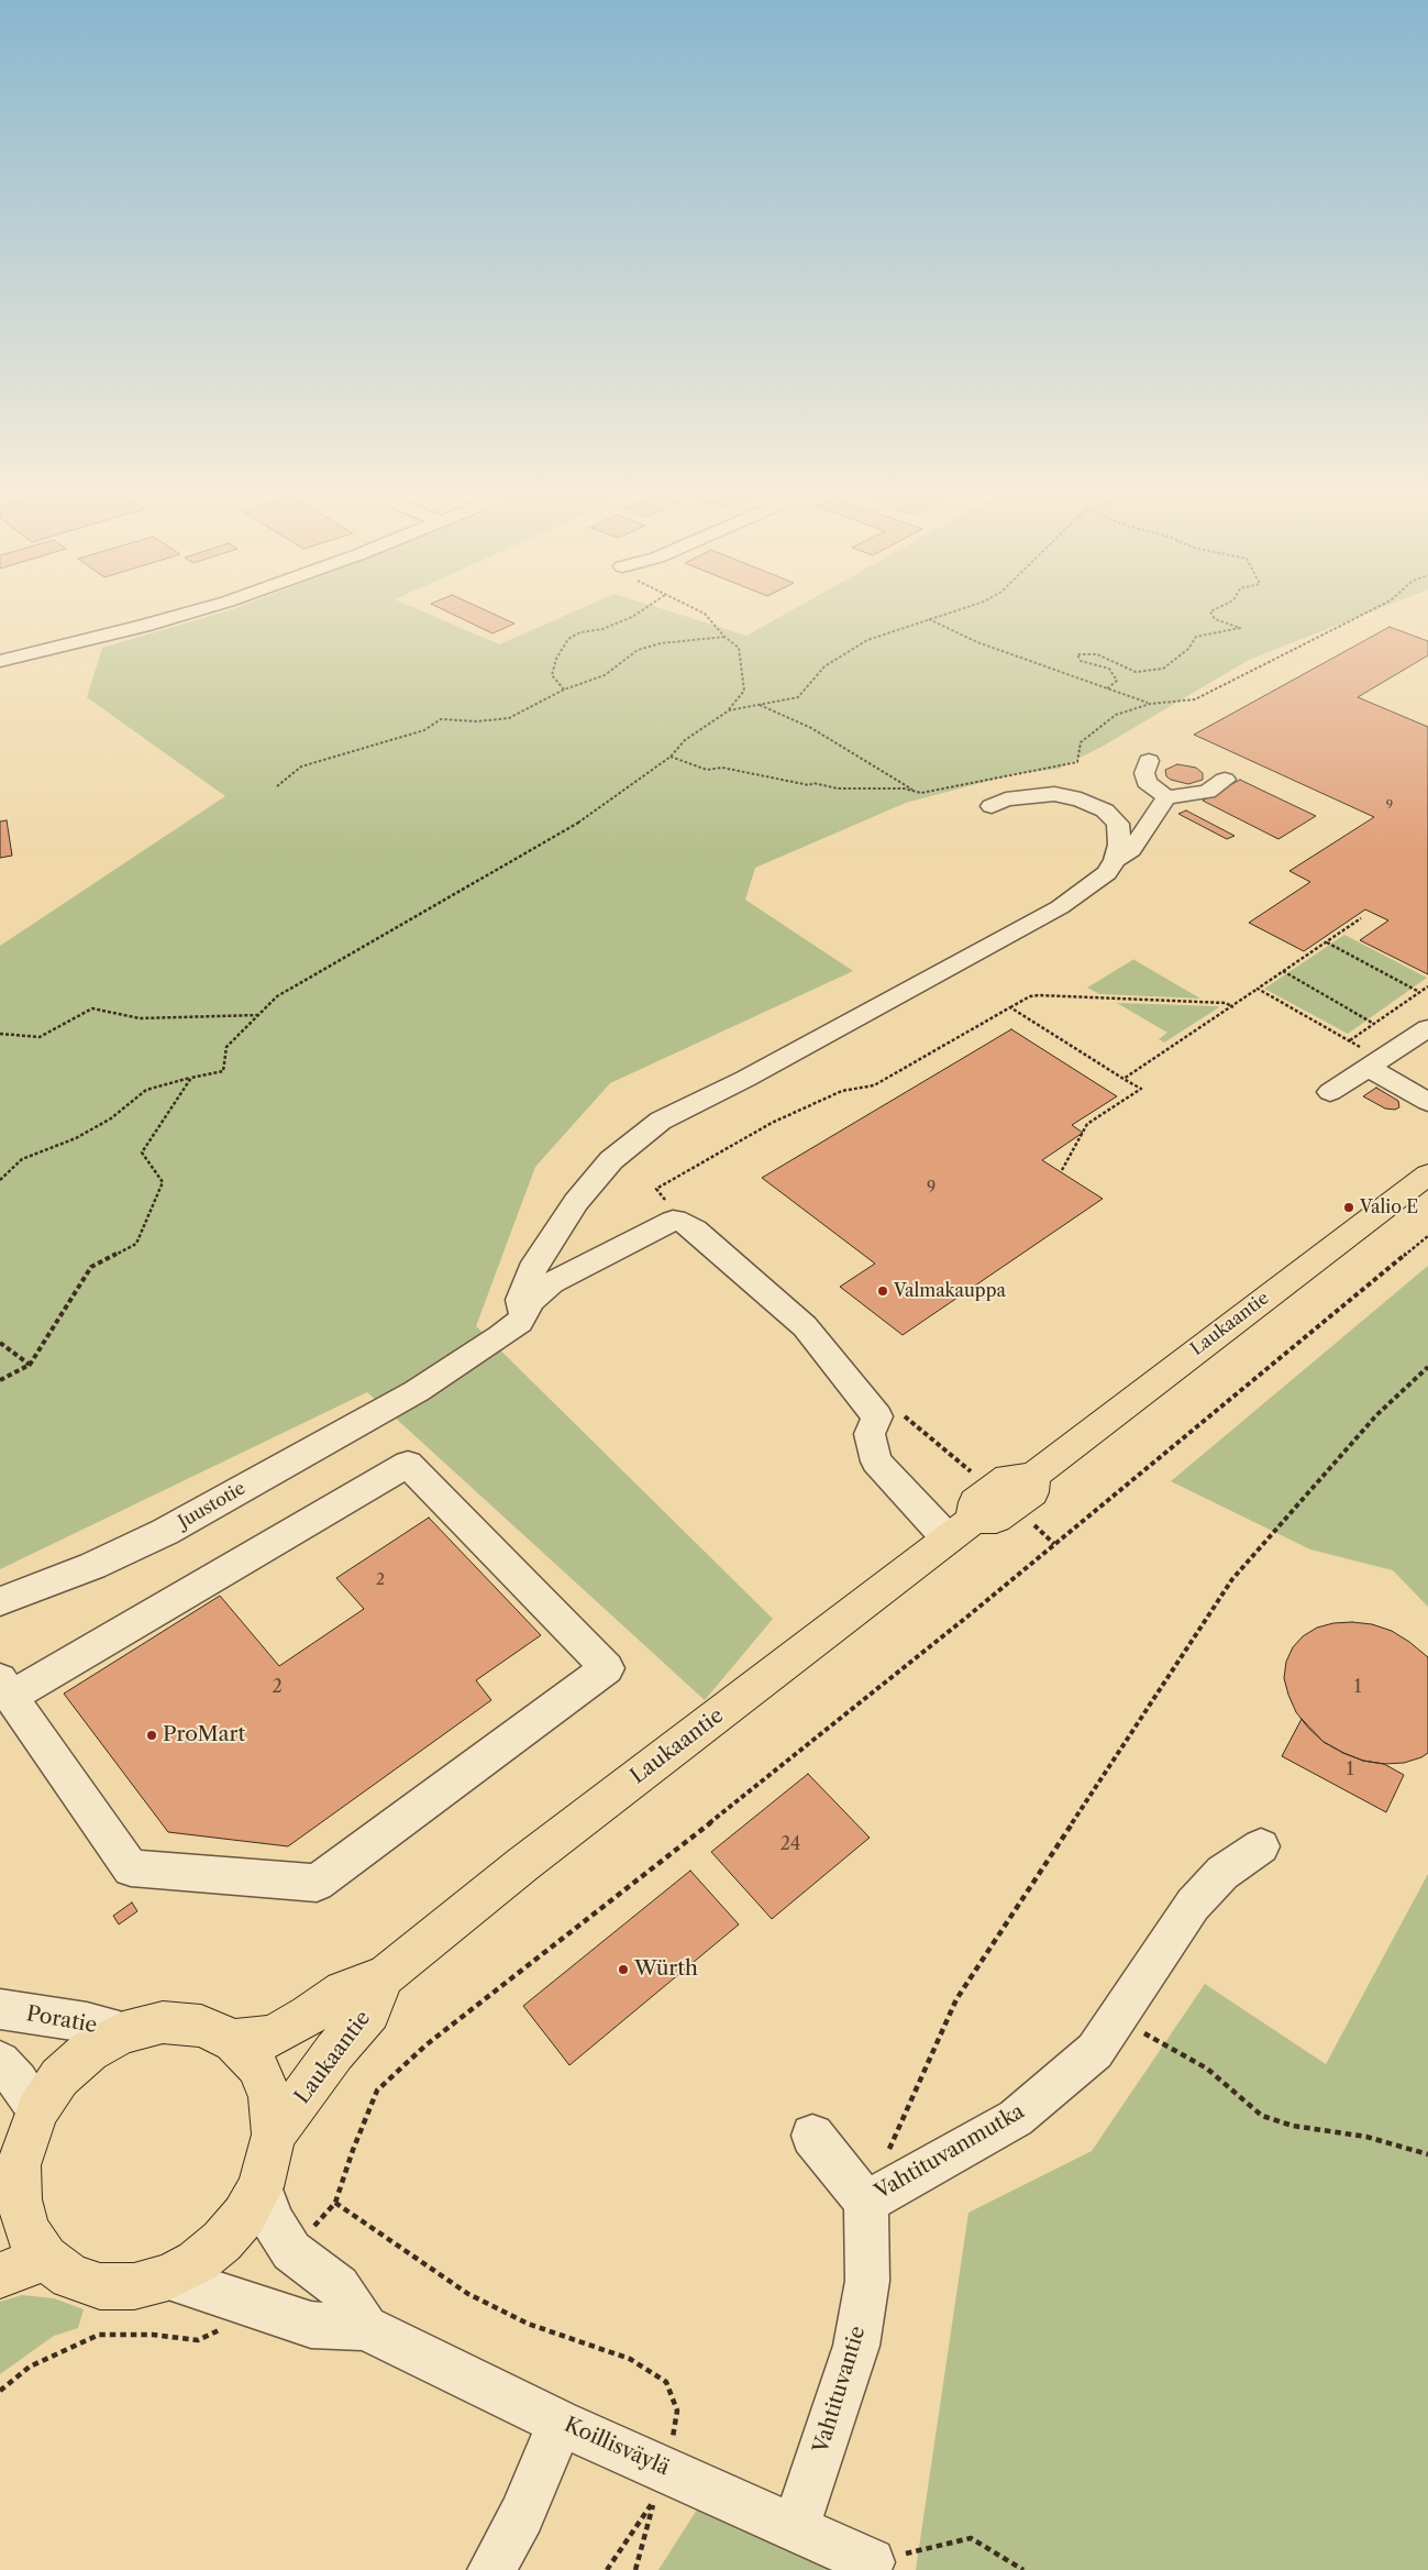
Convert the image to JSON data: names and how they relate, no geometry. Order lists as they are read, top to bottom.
{
  "streets": {
    "main road": ["Laukaantie"],
    "street": [
      "Juustotie",
      "Poratie",
      "Vahtituvanmutka",
      "Vahtituvantie",
      "Koillisväylä"
    ]
  },
  "crossings": [
    ["Vahtituvanmutka", "Vahtituvantie"],
    ["Vahtituvantie", "Koillisväylä"]
  ],
  "places": [
    "Valio E",
    "Valmakauppa",
    "ProMart",
    "Würth"
  ],
  "house_numbers": [
    "9",
    "9",
    "2",
    "2",
    "1",
    "1",
    "24"
  ]
}
